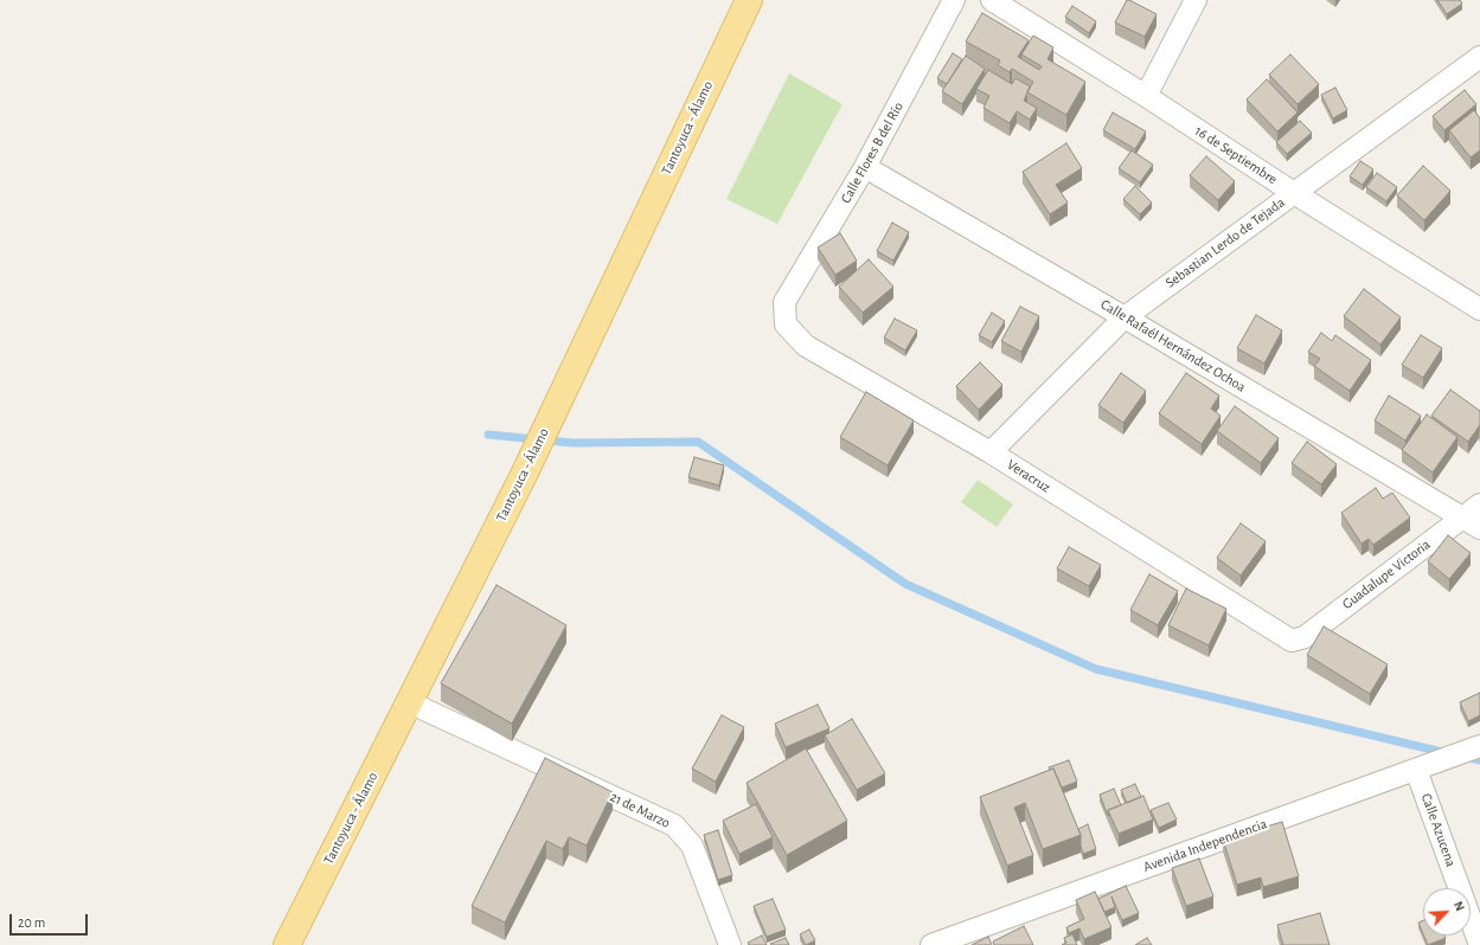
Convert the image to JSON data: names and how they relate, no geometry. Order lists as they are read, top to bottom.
{
  "streets": {
    "main road": ["Tantoyuca - Álamo"],
    "street": [
      "Calle Flores B del Río",
      "16 de Septiembre",
      "Sebastian Lerdo de Tejada",
      "Calle Rafaél Hernández Ochoa",
      "Veracruz",
      "Guadalupe Victoria",
      "21 de Marzo",
      "Calle Azucena",
      "Avenida Independencia"
    ]
  },
  "crossings": [
    ["Tantoyuca - Álamo", "21 de Marzo"],
    ["Calle Flores B del Río", "Calle Rafaél Hernández Ochoa"],
    ["Calle Flores B del Río", "Veracruz"],
    ["16 de Septiembre", "Sebastian Lerdo de Tejada"],
    ["Sebastian Lerdo de Tejada", "Calle Rafaél Hernández Ochoa"],
    ["Sebastian Lerdo de Tejada", "Veracruz"],
    ["Calle Rafaél Hernández Ochoa", "Guadalupe Victoria"],
    ["Veracruz", "Guadalupe Victoria"],
    ["Calle Azucena", "Avenida Independencia"]
  ],
  "scale_bar": "20 m",
  "north": "top right"
}
